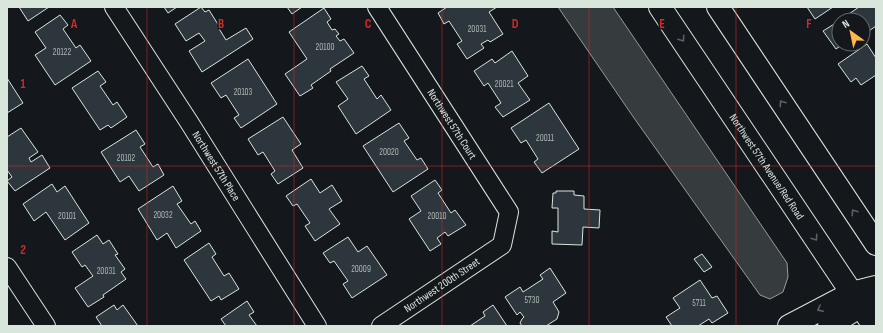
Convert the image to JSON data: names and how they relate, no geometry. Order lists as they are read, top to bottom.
{
  "streets": {
    "main road": ["Northwest 57th Avenue/Red Road"],
    "street": ["Northwest 57th Court", "Northwest 57th Place", "Northwest 200th Street"]
  },
  "crossings": [
    ["Northwest 57th Court", "Northwest 200th Street"]
  ],
  "house_numbers": [
    "20031",
    "20100",
    "20122",
    "20021",
    "20103",
    "20011",
    "20020",
    "20102",
    "20032",
    "20101",
    "20010",
    "20009",
    "20031",
    "5730",
    "5711"
  ],
  "north": "top left",
  "grid": {
    "columns": [
      "A",
      "B",
      "C",
      "D",
      "E",
      "F"
    ],
    "rows": ["1", "2"]
  }
}
